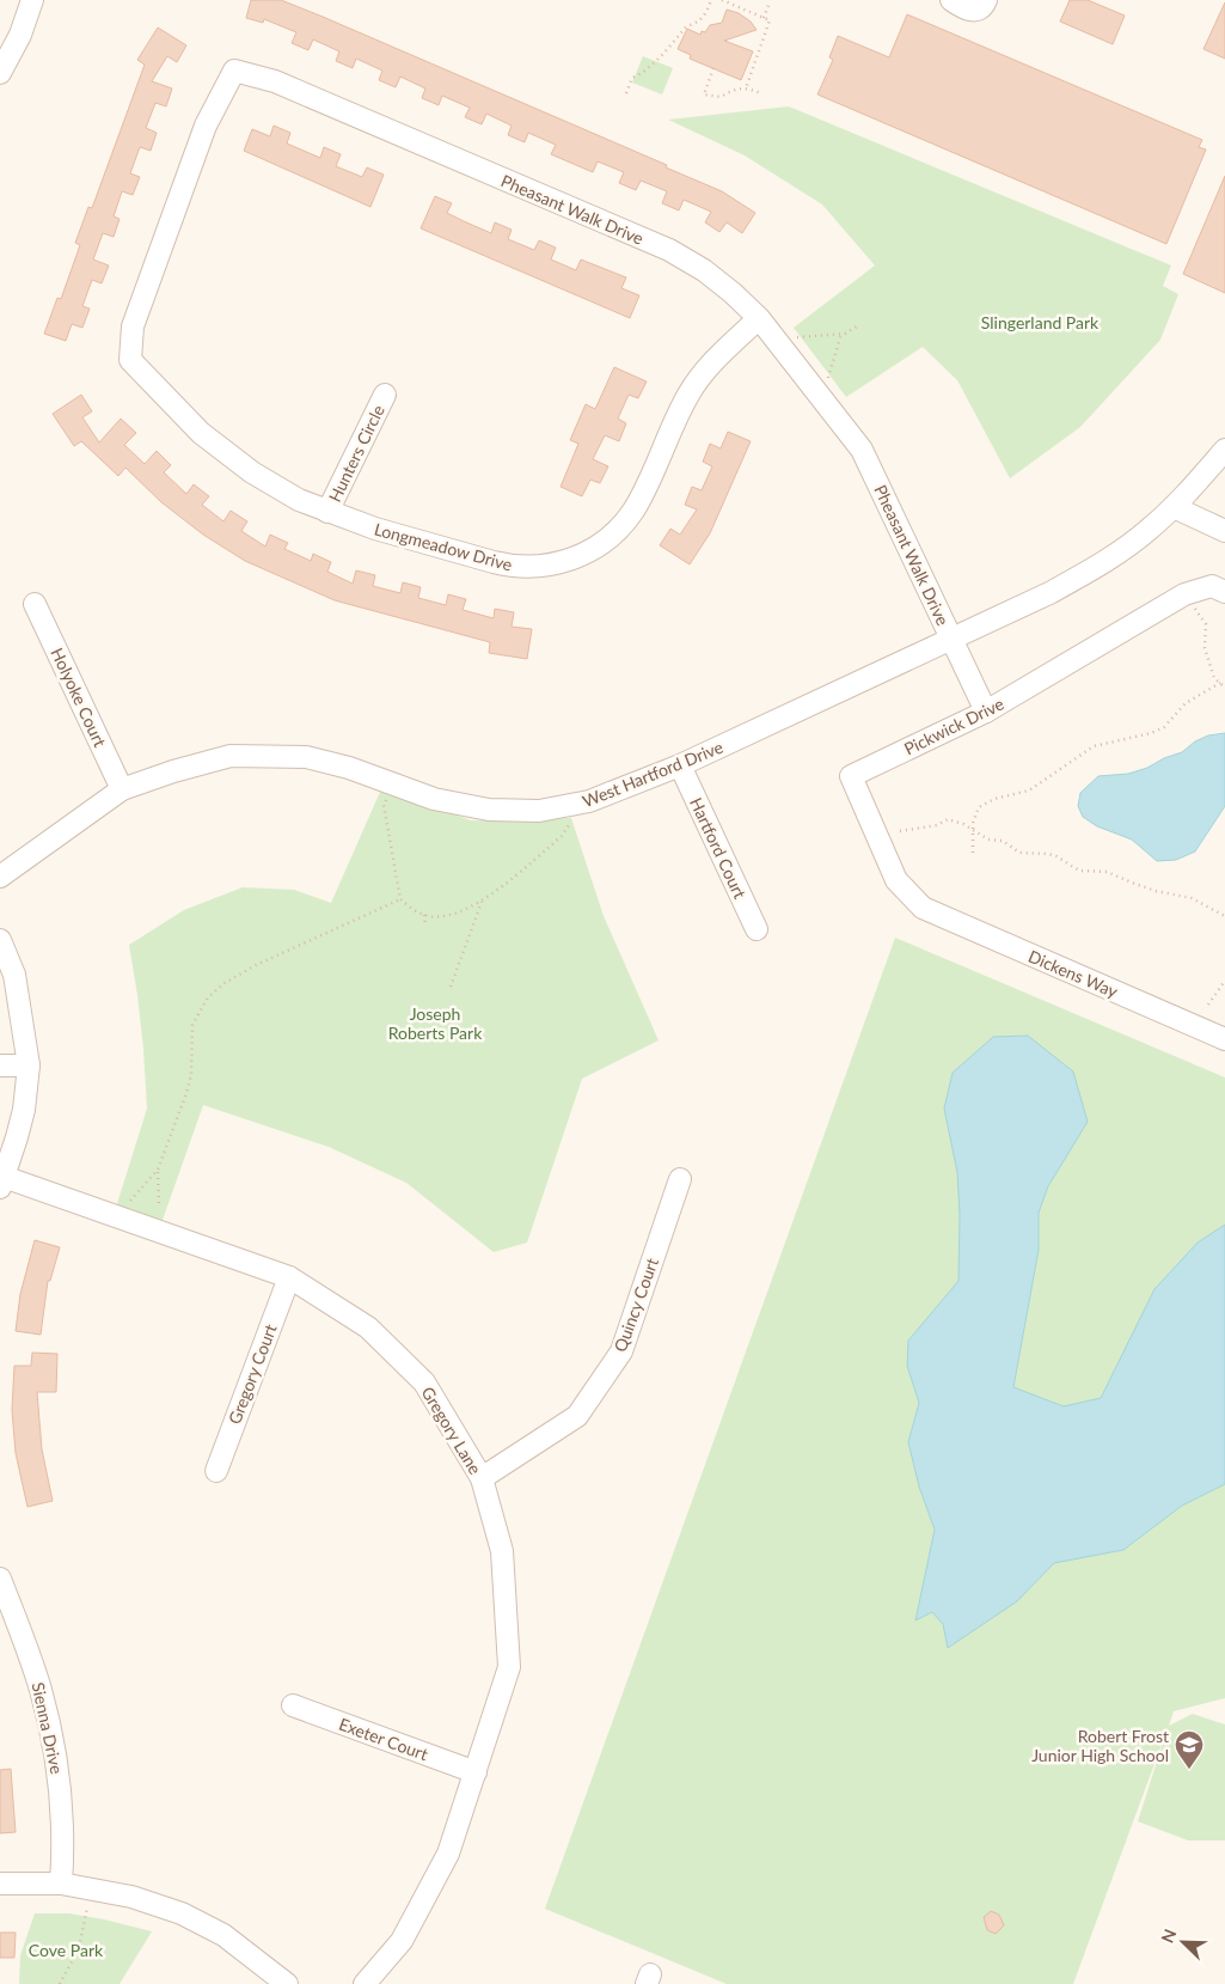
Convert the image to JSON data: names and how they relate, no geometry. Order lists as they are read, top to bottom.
{
  "streets": {
    "street": [
      "Pheasant Walk Drive",
      "Hunters Circle",
      "Longmeadow Drive",
      "Holyoke Court",
      "Pickwick Drive",
      "West Hartford Drive",
      "Hartford Court",
      "Dickens Way",
      "Quincy Court",
      "Gregory Court",
      "Gregory Lane",
      "Sienna Drive",
      "Exeter Court"
    ]
  },
  "crossings": [
    ["Pheasant Walk Drive", "Longmeadow Drive"],
    ["Pheasant Walk Drive", "Pickwick Drive"],
    ["Pheasant Walk Drive", "West Hartford Drive"],
    ["Hunters Circle", "Longmeadow Drive"],
    ["Holyoke Court", "West Hartford Drive"],
    ["Pickwick Drive", "Dickens Way"],
    ["West Hartford Drive", "Hartford Court"],
    ["Quincy Court", "Gregory Lane"],
    ["Gregory Court", "Gregory Lane"],
    ["Gregory Lane", "Exeter Court"]
  ],
  "parks": ["Slingerland Park", "Joseph Roberts Park", "Cove Park"],
  "places": {
    "school or university": ["Robert Frost Junior High School"]
  },
  "north": "top left"
}
